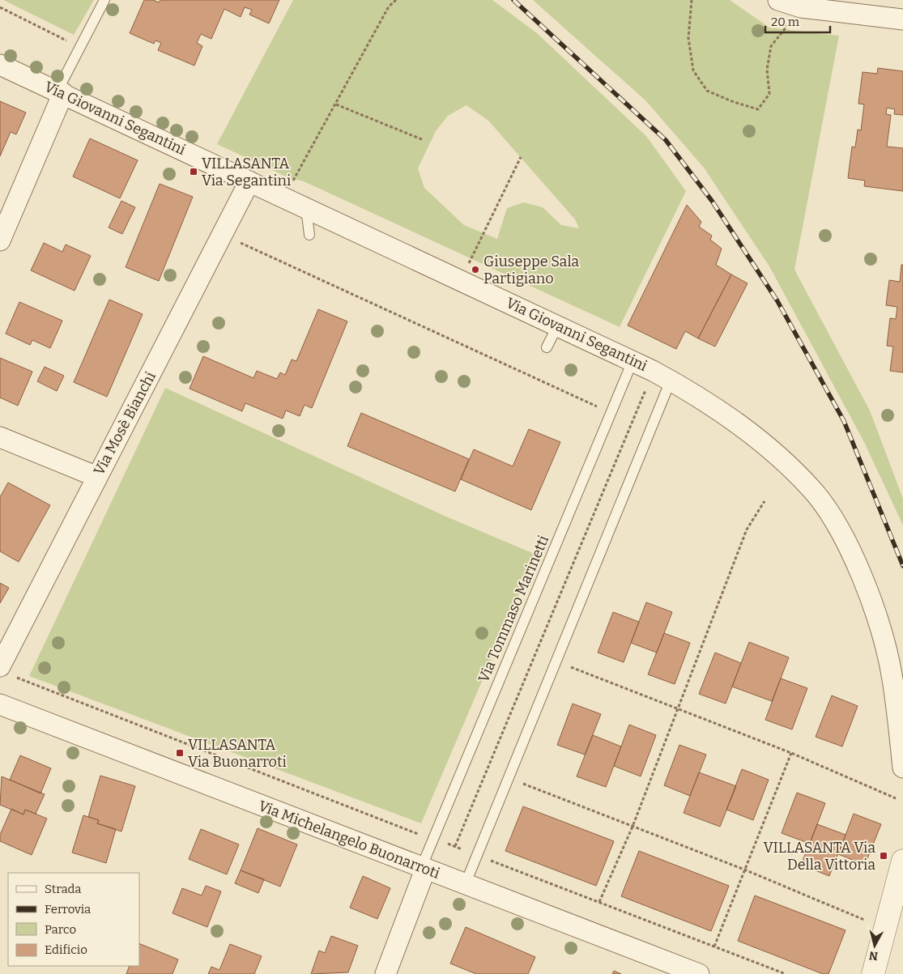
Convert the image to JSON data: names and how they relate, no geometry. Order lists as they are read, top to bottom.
{
  "streets": {
    "street": ["Via Giovanni Segantini", "Via Mosè Bianchi", "Via Michelangelo Buonarroti"],
    "lane": ["Via Tommaso Marinetti"]
  },
  "crossings": [
    ["Via Giovanni Segantini", "Via Mosè Bianchi"],
    ["Via Giovanni Segantini", "Via Tommaso Marinetti"],
    ["Via Tommaso Marinetti", "Via Michelangelo Buonarroti"]
  ],
  "places": {
    "transit": ["VILLASANTA Via Segantini", "VILLASANTA Via Buonarroti", "VILLASANTA Via Della Vittoria"],
    "other": ["Giuseppe Sala Partigiano"]
  },
  "legend": [
    "Strada",
    "Ferrovia",
    "Parco",
    "Edificio"
  ],
  "scale_bar": "20 m",
  "north": "bottom"
}
